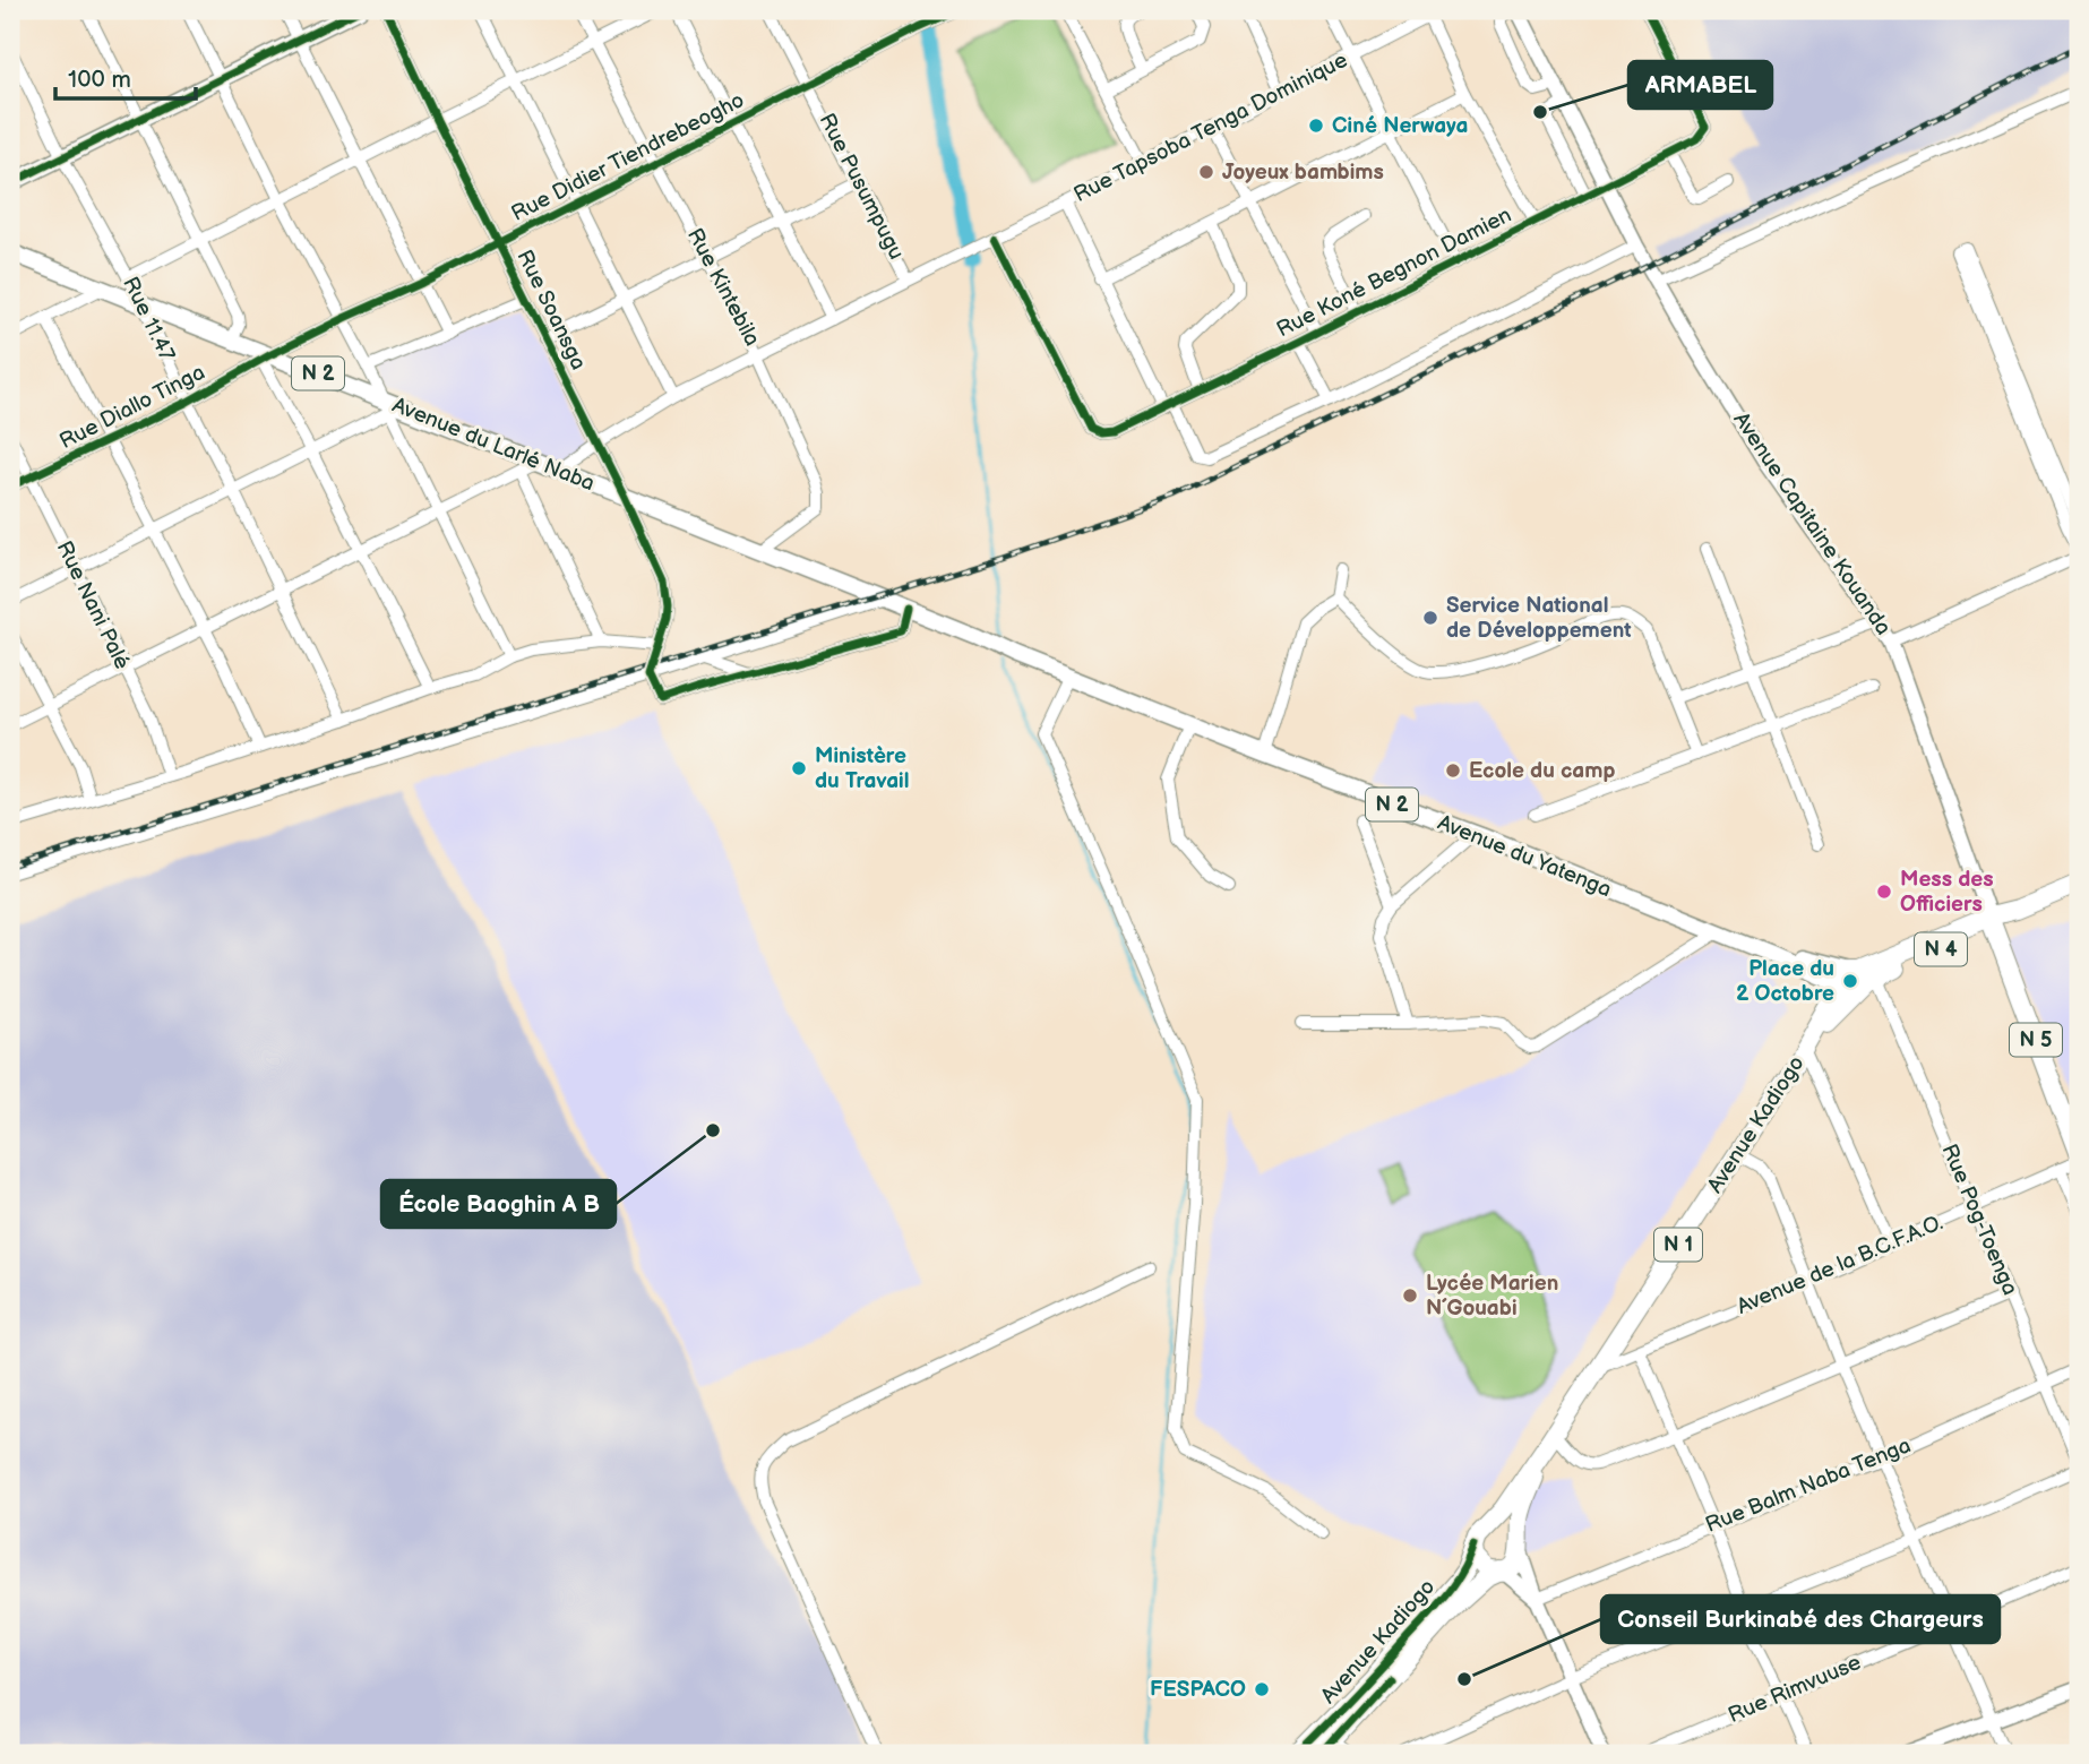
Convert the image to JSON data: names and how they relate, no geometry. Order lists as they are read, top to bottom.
{
  "streets": {
    "highway": [
      "Avenue Capitaine Kouanda",
      "N 4",
      "N 5",
      "Avenue Kadiogo",
      "N 1"
    ],
    "main road": ["N 2", "Avenue du Larlé Naba", "Avenue du Yatenga"],
    "street": [
      "Rue Tapsoba Tenga Dominique",
      "Rue Didier Tiendrebeogho",
      "Rue Pusumpugu",
      "Rue Koné Begnon Damien",
      "Rue Kintebila",
      "Rue Soansga",
      "Rue 11.47",
      "Rue Diallo Tinga",
      "Rue Nani Palé",
      "Rue Pog-Toenga",
      "Avenue de la B.C.F.A.O.",
      "Rue Balm Naba Tenga",
      "Rue Rimvuuse"
    ]
  },
  "crossings": [
    ["Rue Tapsoba Tenga Dominique", "Rue Pusumpugu"],
    ["Rue Tapsoba Tenga Dominique", "Rue Koné Begnon Damien"],
    ["Rue Tapsoba Tenga Dominique", "Rue Kintebila"],
    ["Rue Tapsoba Tenga Dominique", "Rue Soansga"],
    ["Rue Tapsoba Tenga Dominique", "Avenue du Larlé Naba"],
    ["Rue Didier Tiendrebeogho", "Rue Pusumpugu"],
    ["Rue Didier Tiendrebeogho", "Rue Kintebila"],
    ["Rue Didier Tiendrebeogho", "Rue Soansga"],
    ["Rue Didier Tiendrebeogho", "Rue Diallo Tinga"],
    ["Rue Didier Tiendrebeogho", "Avenue du Larlé Naba"],
    ["Rue Koné Begnon Damien", "Avenue Capitaine Kouanda"],
    ["Rue Kintebila", "Avenue du Larlé Naba"],
    ["Rue Soansga", "Avenue du Larlé Naba"],
    ["Rue 11.47", "Rue Diallo Tinga"],
    ["Rue 11.47", "Avenue du Larlé Naba"],
    ["Rue Diallo Tinga", "Avenue du Larlé Naba"],
    ["Rue Diallo Tinga", "Rue Nani Palé"],
    ["Avenue du Larlé Naba", "Avenue du Yatenga"],
    ["Avenue Capitaine Kouanda", "N 4"],
    ["Avenue Capitaine Kouanda", "Avenue de la B.C.F.A.O."],
    ["Avenue du Yatenga", "N 4"],
    ["Avenue du Yatenga", "Avenue Kadiogo"],
    ["Avenue du Yatenga", "Rue Pog-Toenga"],
    ["N 4", "Avenue Kadiogo"],
    ["N 4", "Rue Pog-Toenga"],
    ["Avenue Kadiogo", "Rue Pog-Toenga"],
    ["Avenue Kadiogo", "N 1"],
    ["Avenue Kadiogo", "Avenue de la B.C.F.A.O."],
    ["Rue Pog-Toenga", "Avenue de la B.C.F.A.O."],
    ["Rue Pog-Toenga", "Rue Balm Naba Tenga"]
  ],
  "places": [
    "ARMABEL",
    "Ciné Nerwaya",
    "Joyeux bambims",
    "Service National de Développement",
    "Ministère du Travail",
    "Ecole du camp",
    "Mess des Officiers",
    "Place du 2 Octobre",
    "École Baoghin A B",
    "Lycée Marien N´Gouabi",
    "Conseil Burkinabé des Chargeurs",
    "FESPACO"
  ],
  "scale_bar": "100 m"
}
